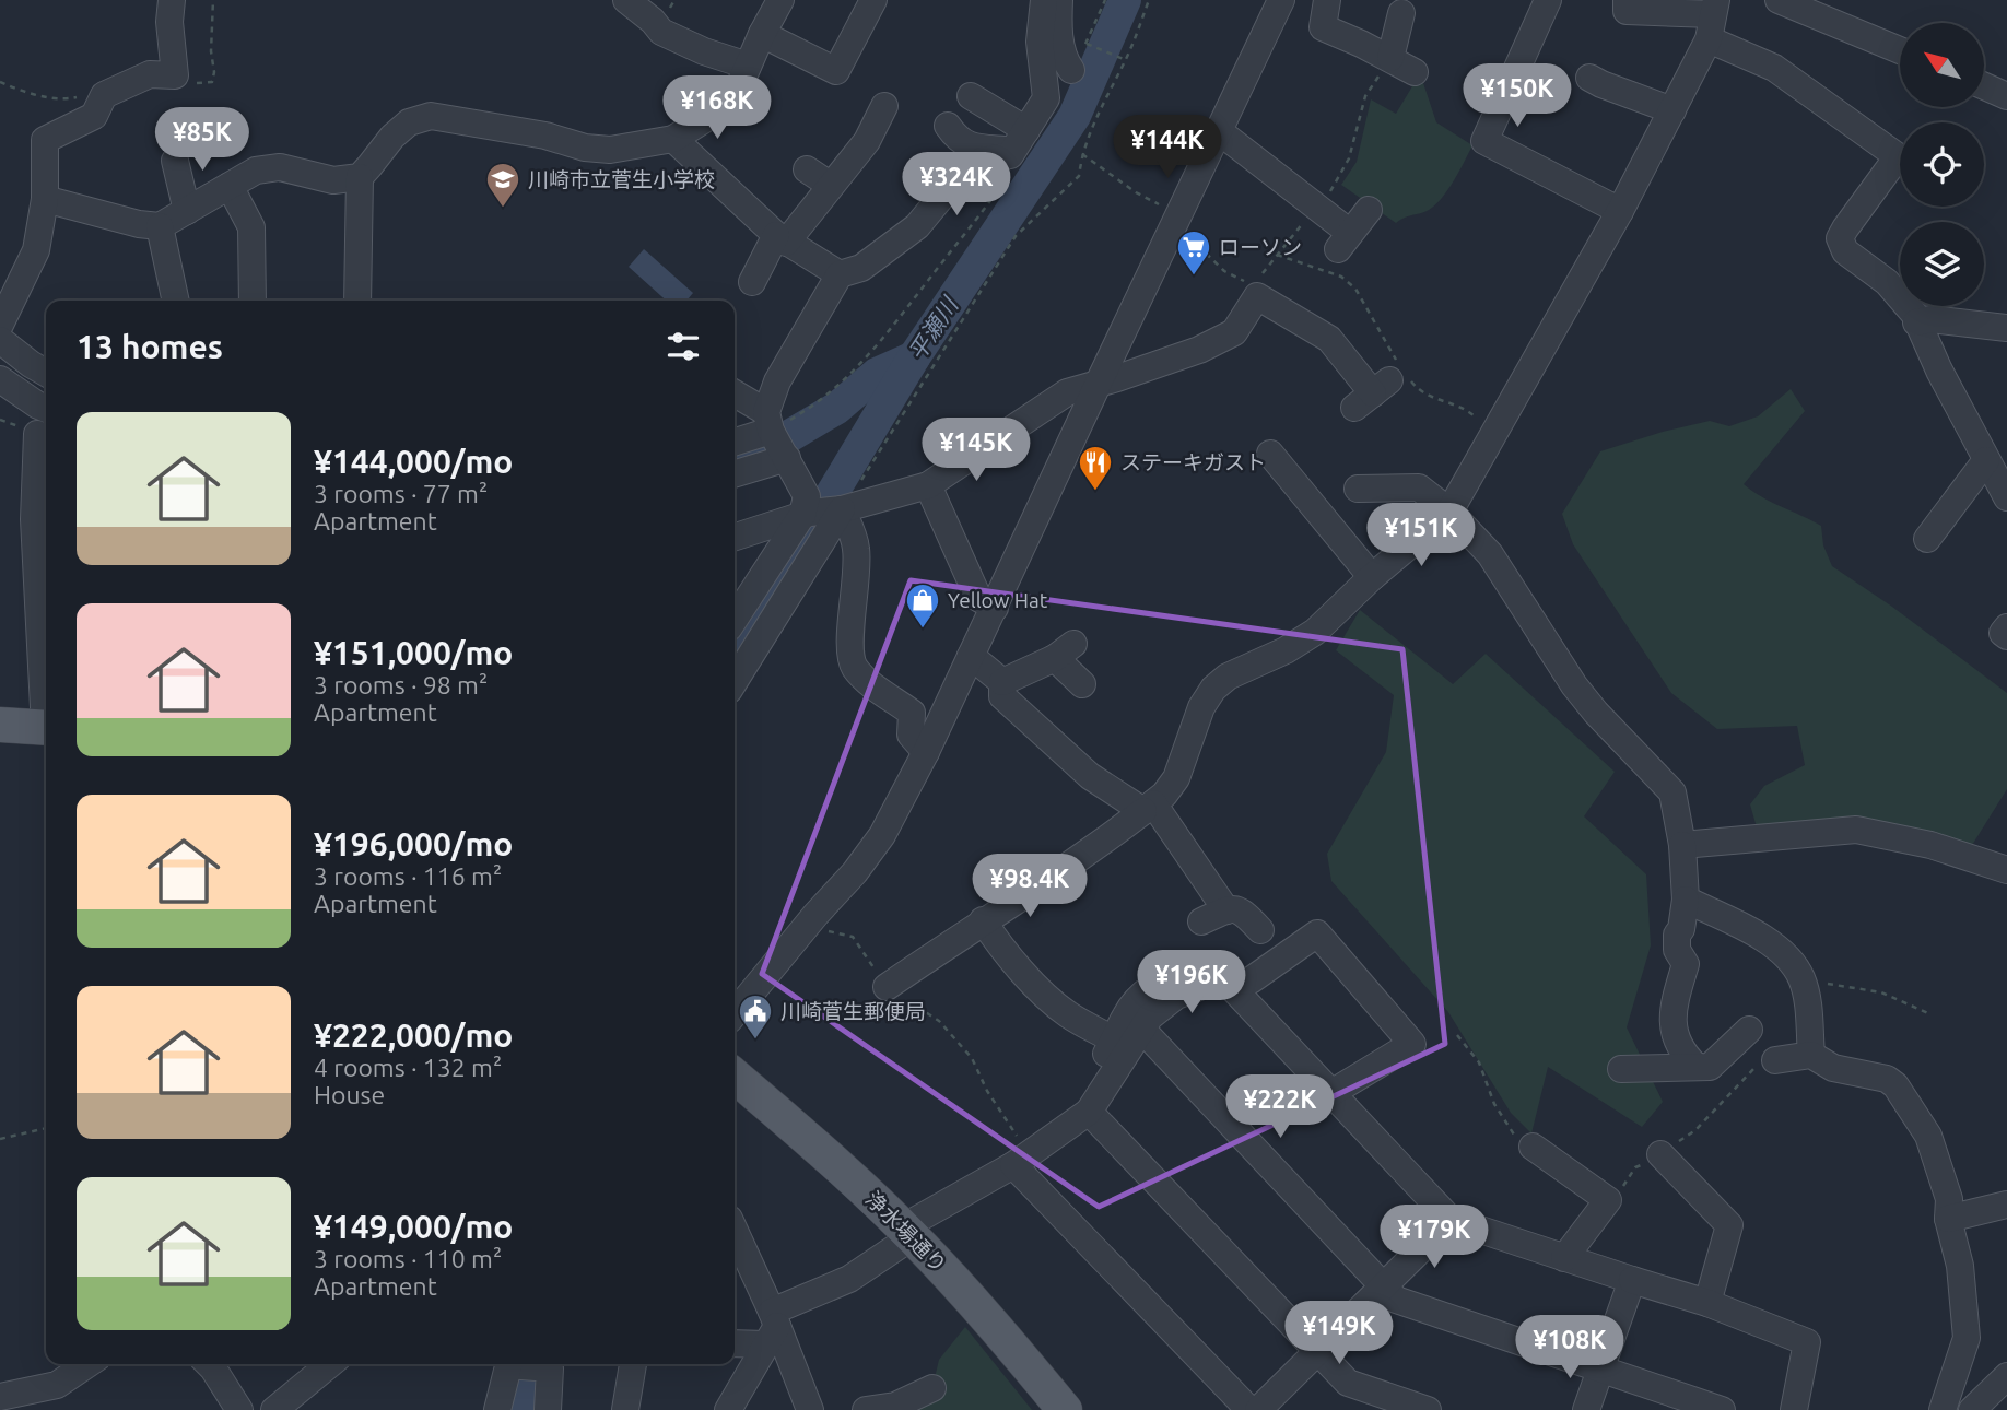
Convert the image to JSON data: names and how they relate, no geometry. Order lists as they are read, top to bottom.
{
  "streets": {
    "main road": ["浄水場通り"]
  },
  "water": ["平瀬川"],
  "places": {
    "school or university": ["川崎市立菅生小学校"],
    "supermarket": ["ローソン"],
    "restaurant": ["ステーキガスト"],
    "shop": ["Yellow Hat"],
    "public building": ["川崎菅生郵便局"]
  },
  "north": "top left",
  "page": {
    "price": [
      "¥150K",
      "¥168K",
      "¥85K",
      "¥144K",
      "¥324K",
      "¥145K",
      "¥151K",
      "¥98.4K",
      "¥196K",
      "¥222K",
      "¥179K",
      "¥149K",
      "¥108K"
    ],
    "heading": "13 homes",
    "list": [
      {
        "name": "¥144,000/mo",
        "note": "3 rooms · 77 m² · Apartment"
      },
      {
        "name": "¥151,000/mo",
        "note": "3 rooms · 98 m² · Apartment"
      },
      {
        "name": "¥196,000/mo",
        "note": "3 rooms · 116 m² · Apartment"
      },
      {
        "name": "¥222,000/mo",
        "note": "4 rooms · 132 m² · House"
      },
      {
        "name": "¥149,000/mo",
        "note": "3 rooms · 110 m² · Apartment"
      }
    ]
  }
}
